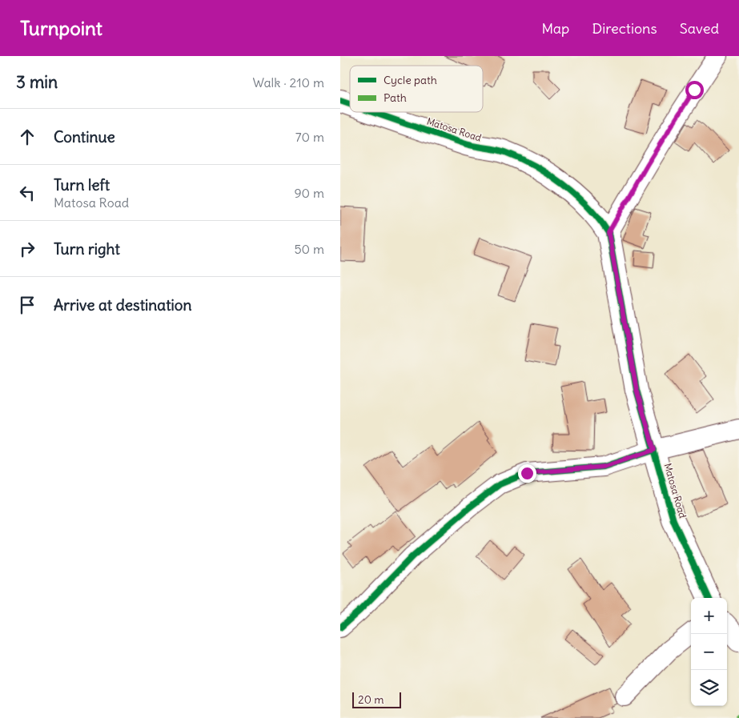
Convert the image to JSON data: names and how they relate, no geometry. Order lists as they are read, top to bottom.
{
  "streets": {
    "street": ["Matosa Road"]
  },
  "legend": ["Cycle path", "Path"],
  "scale_bar": "20 m",
  "page": {
    "header": "Turnpoint",
    "nav": ["Map", "Directions", "Saved"],
    "heading": ["3 min", "Walk · 210 m"],
    "list": [
      ["Continue", "70 m"],
      ["Turn left", "Matosa Road", "90 m"],
      ["Turn right", "50 m"],
      "Arrive at destination"
    ],
    "map_buttons": ["+", "−"],
    "scale": "20 m"
  }
}
